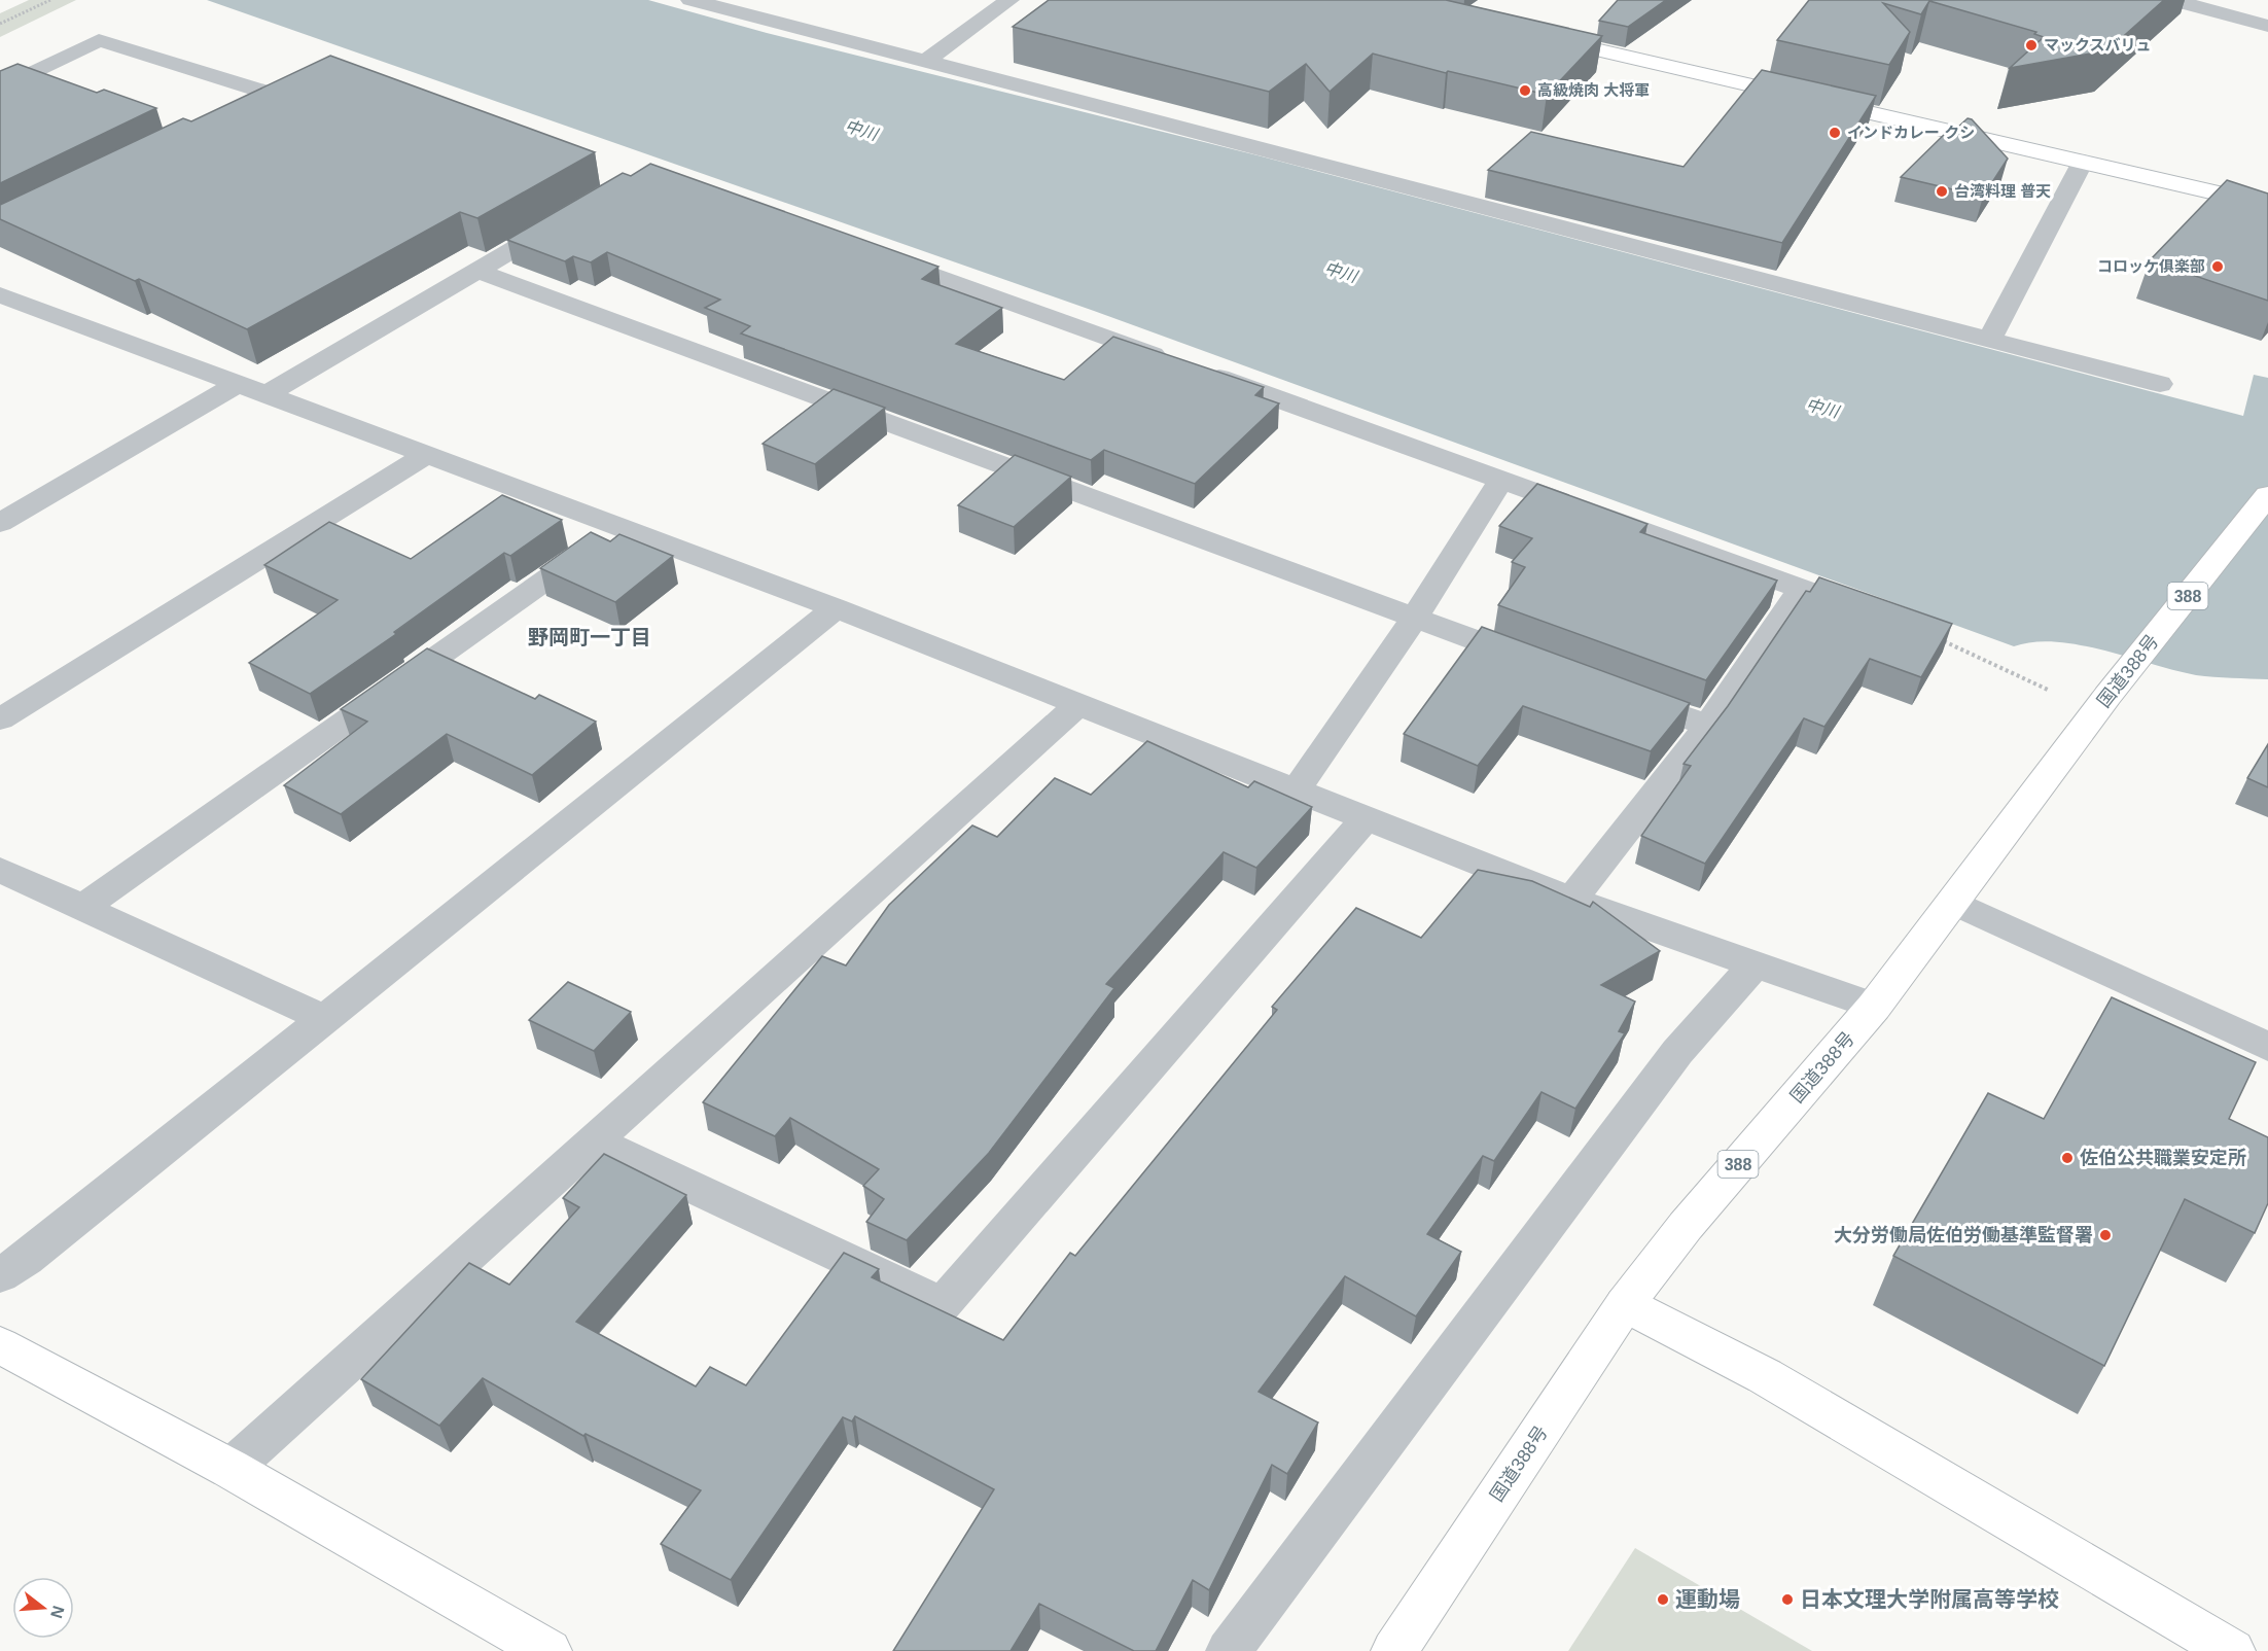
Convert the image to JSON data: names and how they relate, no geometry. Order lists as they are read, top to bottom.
{
  "streets": {
    "main road": ["388", "国道388号"]
  },
  "districts": ["野岡町一丁目"],
  "water": ["中川"],
  "places": [
    "マックスバリュ",
    "高級焼肉 大将軍",
    "インドカレー クシ",
    "台湾料理 普天",
    "コロッケ俱楽部",
    "佐伯公共職業安定所",
    "大分労働局佐伯労働基準監督署",
    "運動場",
    "日本文理大学附属高等学校"
  ],
  "north": "right"
}
